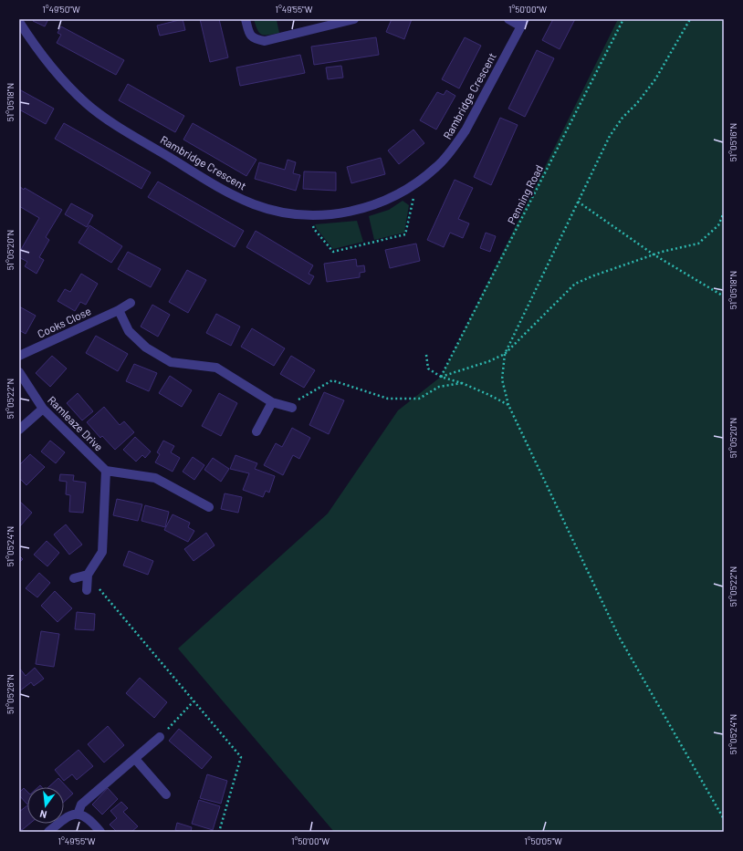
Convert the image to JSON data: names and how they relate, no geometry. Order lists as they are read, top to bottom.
{
  "streets": {
    "street": ["Rambridge Crescent", "Cooks Close", "Ramleaze Drive"],
    "path": ["Penning Road"]
  },
  "north": "bottom",
  "coordinates": [
    "1°49'50\"W",
    "1°49'55\"W",
    "1°50'00\"W",
    "51°05'18\"N",
    "51°05'16\"N",
    "51°05'20\"N",
    "51°05'22\"N",
    "51°05'24\"N",
    "51°05'26\"N",
    "1°50'05\"W"
  ]
}
